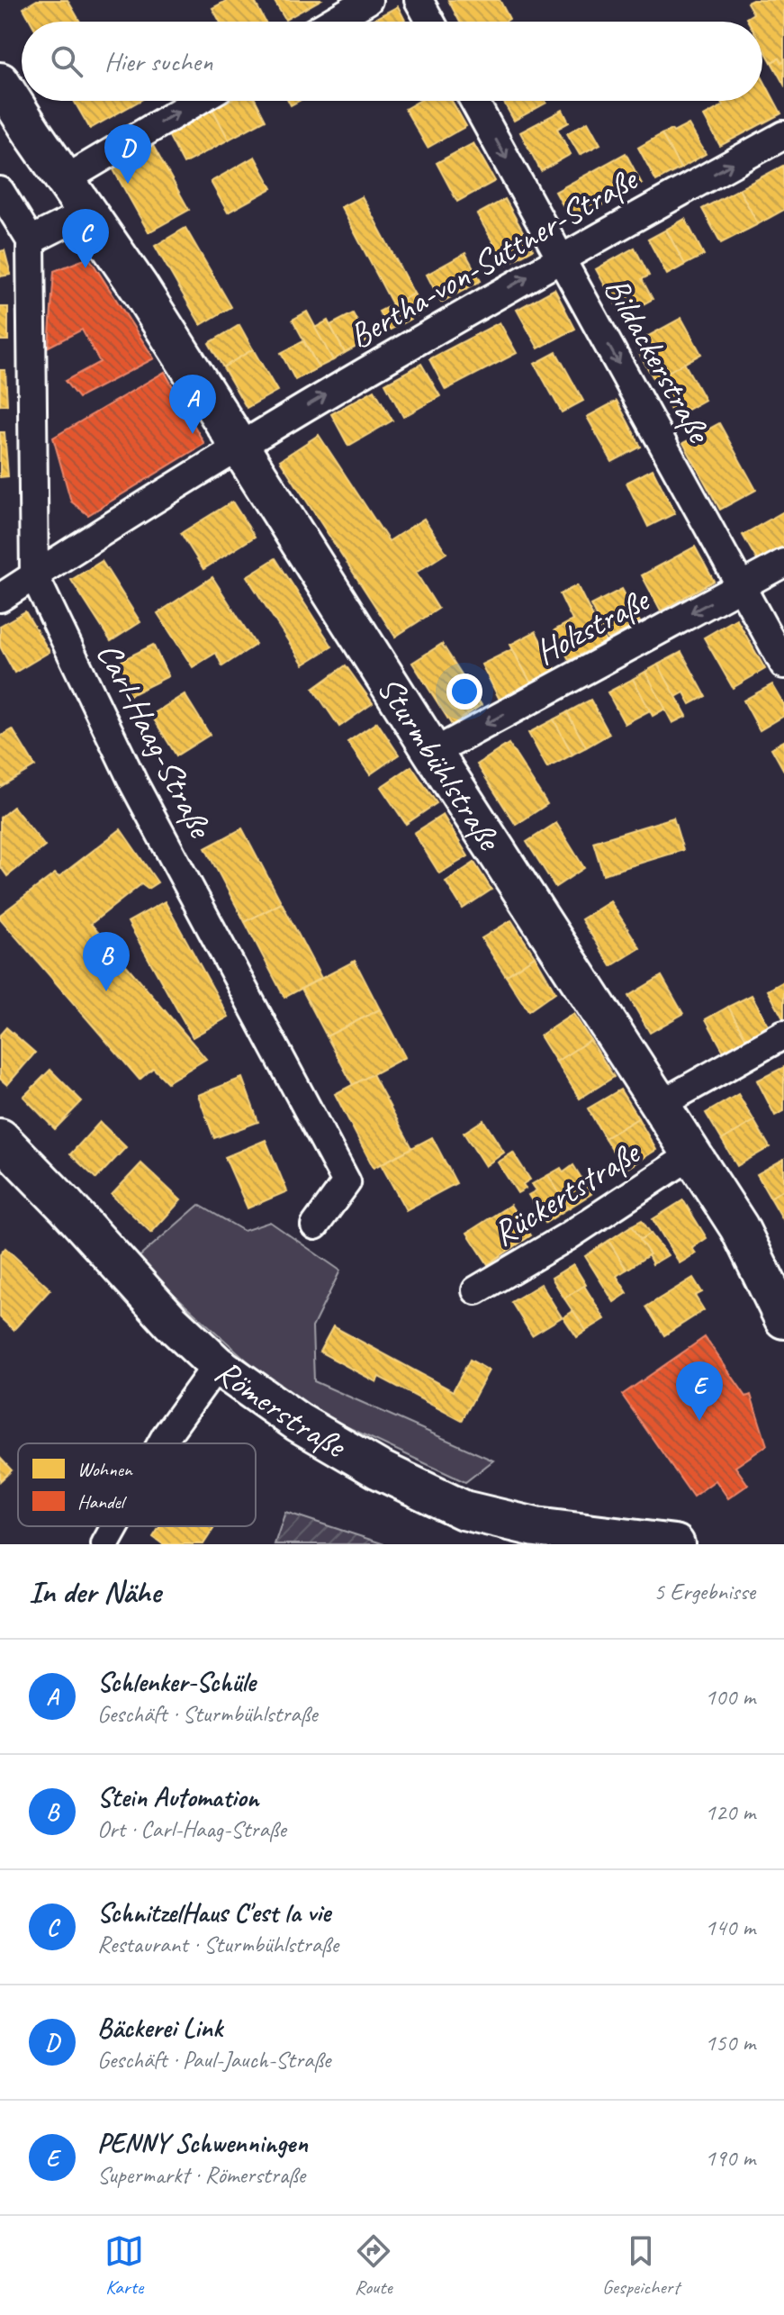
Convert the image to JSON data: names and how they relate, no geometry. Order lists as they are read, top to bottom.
{
  "streets": {
    "main road": ["Sturmbühlstraße", "Römerstraße"],
    "street": [
      "Bertha-von-Suttner-Straße",
      "Bildackerstraße",
      "Holzstraße",
      "Carl-Haag-Straße",
      "Rückertstraße"
    ]
  },
  "crossings": [
    ["Bertha-von-Suttner-Straße", "Bildackerstraße"],
    ["Bertha-von-Suttner-Straße", "Carl-Haag-Straße"],
    ["Bertha-von-Suttner-Straße", "Sturmbühlstraße"],
    ["Bildackerstraße", "Holzstraße"],
    ["Holzstraße", "Sturmbühlstraße"],
    ["Sturmbühlstraße", "Rückertstraße"]
  ],
  "one_way": ["Bertha-von-Suttner-Straße", "Bildackerstraße", "Holzstraße"],
  "legend": ["Wohnen", "Handel"],
  "page": {
    "search": "Hier suchen",
    "pins": [
      "D",
      "C",
      "A",
      "B",
      "E"
    ],
    "heading": ["In der Nähe", "5 Ergebnisse"],
    "list": [
      {
        "mark": "A",
        "name": "Schlenker-Schüle",
        "note": "Geschäft · Sturmbühlstraße",
        "value": "100 m"
      },
      {
        "mark": "B",
        "name": "Stein Automation",
        "note": "Ort · Carl-Haag-Straße",
        "value": "120 m"
      },
      {
        "mark": "C",
        "name": "SchnitzelHaus C'est la vie",
        "note": "Restaurant · Sturmbühlstraße",
        "value": "140 m"
      },
      {
        "mark": "D",
        "name": "Bäckerei Link",
        "note": "Geschäft · Paul-Jauch-Straße",
        "value": "150 m"
      },
      {
        "mark": "E",
        "name": "PENNY Schwenningen",
        "note": "Supermarkt · Römerstraße",
        "value": "190 m"
      }
    ],
    "nav": ["Karte", "Route", "Gespeichert"]
  }
}
